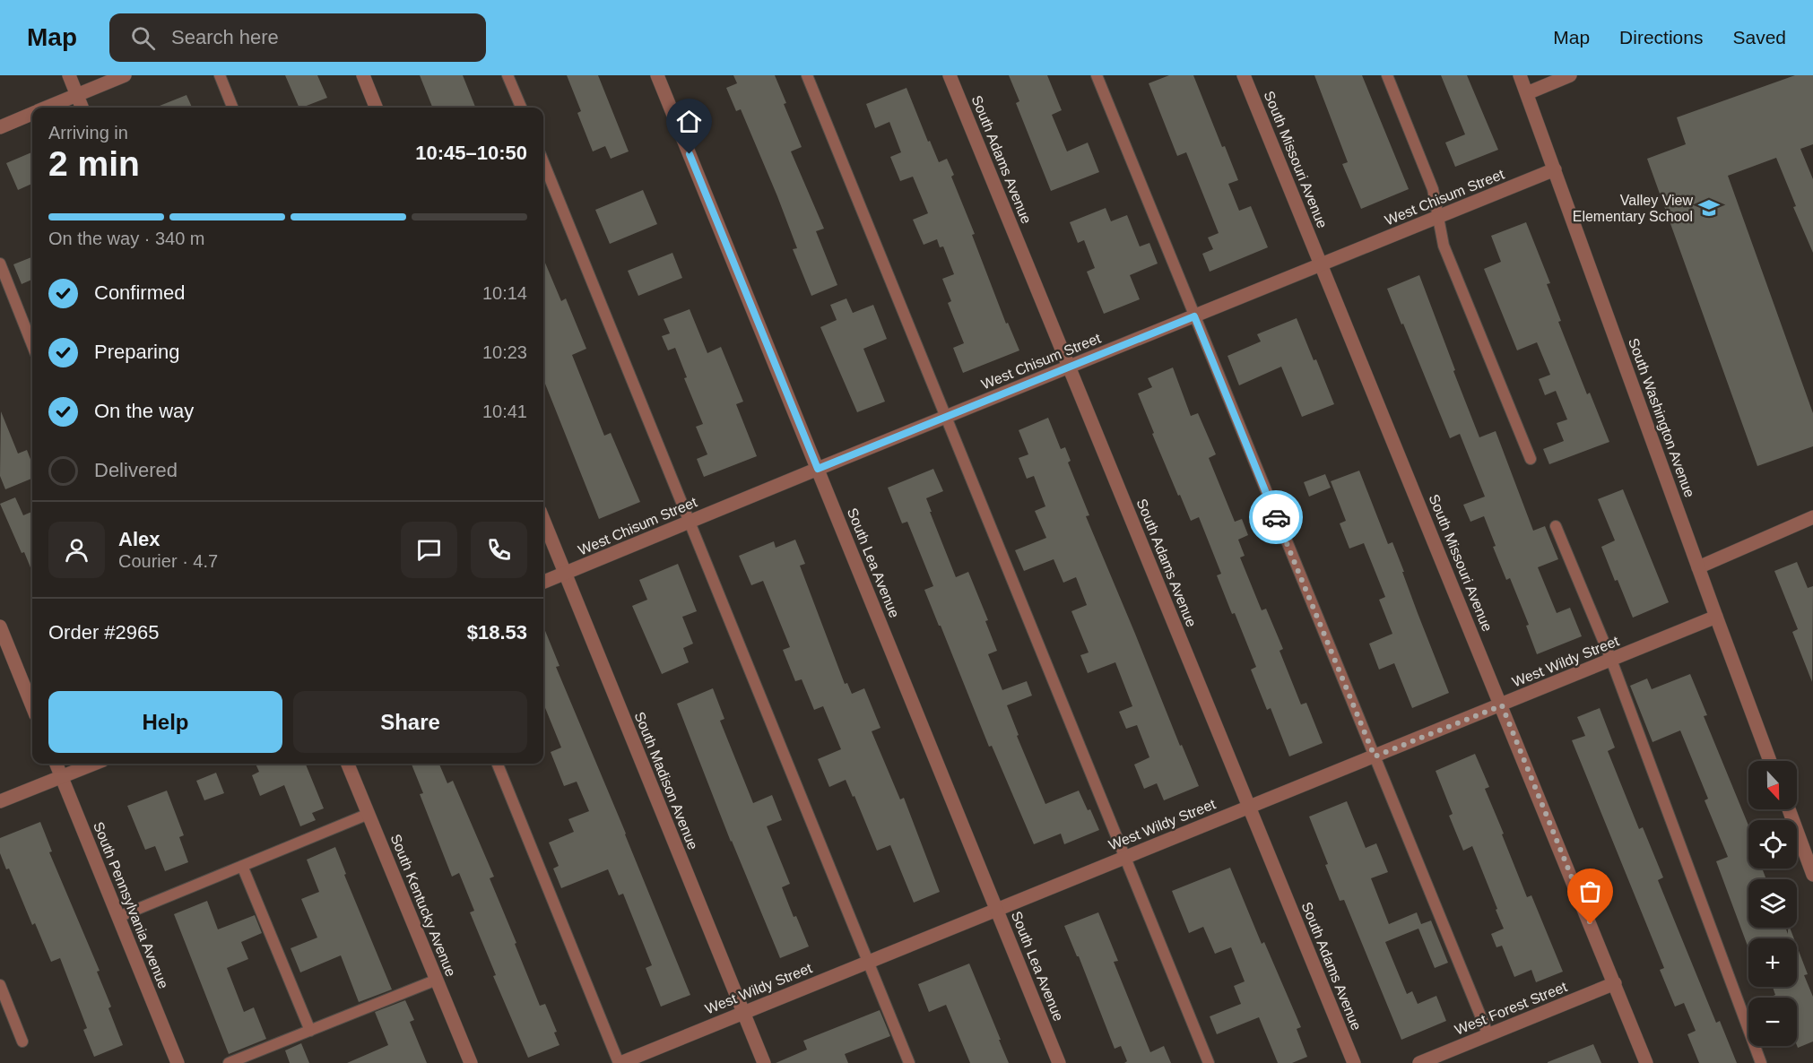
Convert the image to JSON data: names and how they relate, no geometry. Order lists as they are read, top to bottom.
{
  "streets": {
    "street": [
      "South Adams Avenue",
      "South Missouri Avenue",
      "West Chisum Street",
      "South Washington Avenue",
      "South Lea Avenue",
      "West Wildy Street",
      "South Madison Avenue",
      "South Pennsylvania Avenue",
      "South Kentucky Avenue",
      "West Forest Street"
    ]
  },
  "crossings": [
    ["South Adams Avenue", "West Chisum Street"],
    ["South Adams Avenue", "West Wildy Street"],
    ["South Missouri Avenue", "West Chisum Street"],
    ["South Missouri Avenue", "West Wildy Street"],
    ["South Missouri Avenue", "West Forest Street"],
    ["West Chisum Street", "South Washington Avenue"],
    ["West Chisum Street", "South Lea Avenue"],
    ["West Chisum Street", "South Madison Avenue"],
    ["South Washington Avenue", "West Wildy Street"],
    ["South Lea Avenue", "West Wildy Street"],
    ["West Wildy Street", "South Madison Avenue"]
  ],
  "places": {
    "school or university": ["Valley View Elementary School"]
  },
  "north": "bottom",
  "page": {
    "header": "Map",
    "search": "Search here",
    "nav": ["Map", "Directions", "Saved"],
    "heading": ["2 min", "Arriving in", "10:45–10:50"],
    "panel": [
      "Alex",
      "Courier · 4.7",
      "Order #2965",
      "$18.53"
    ],
    "bar": "On the way · 340 m",
    "list": [
      ["Confirmed", "10:14"],
      ["Preparing", "10:23"],
      ["On the way", "10:41"],
      "Delivered"
    ],
    "buttons": ["Help", "Share"],
    "map_buttons": ["+", "−"]
  }
}
